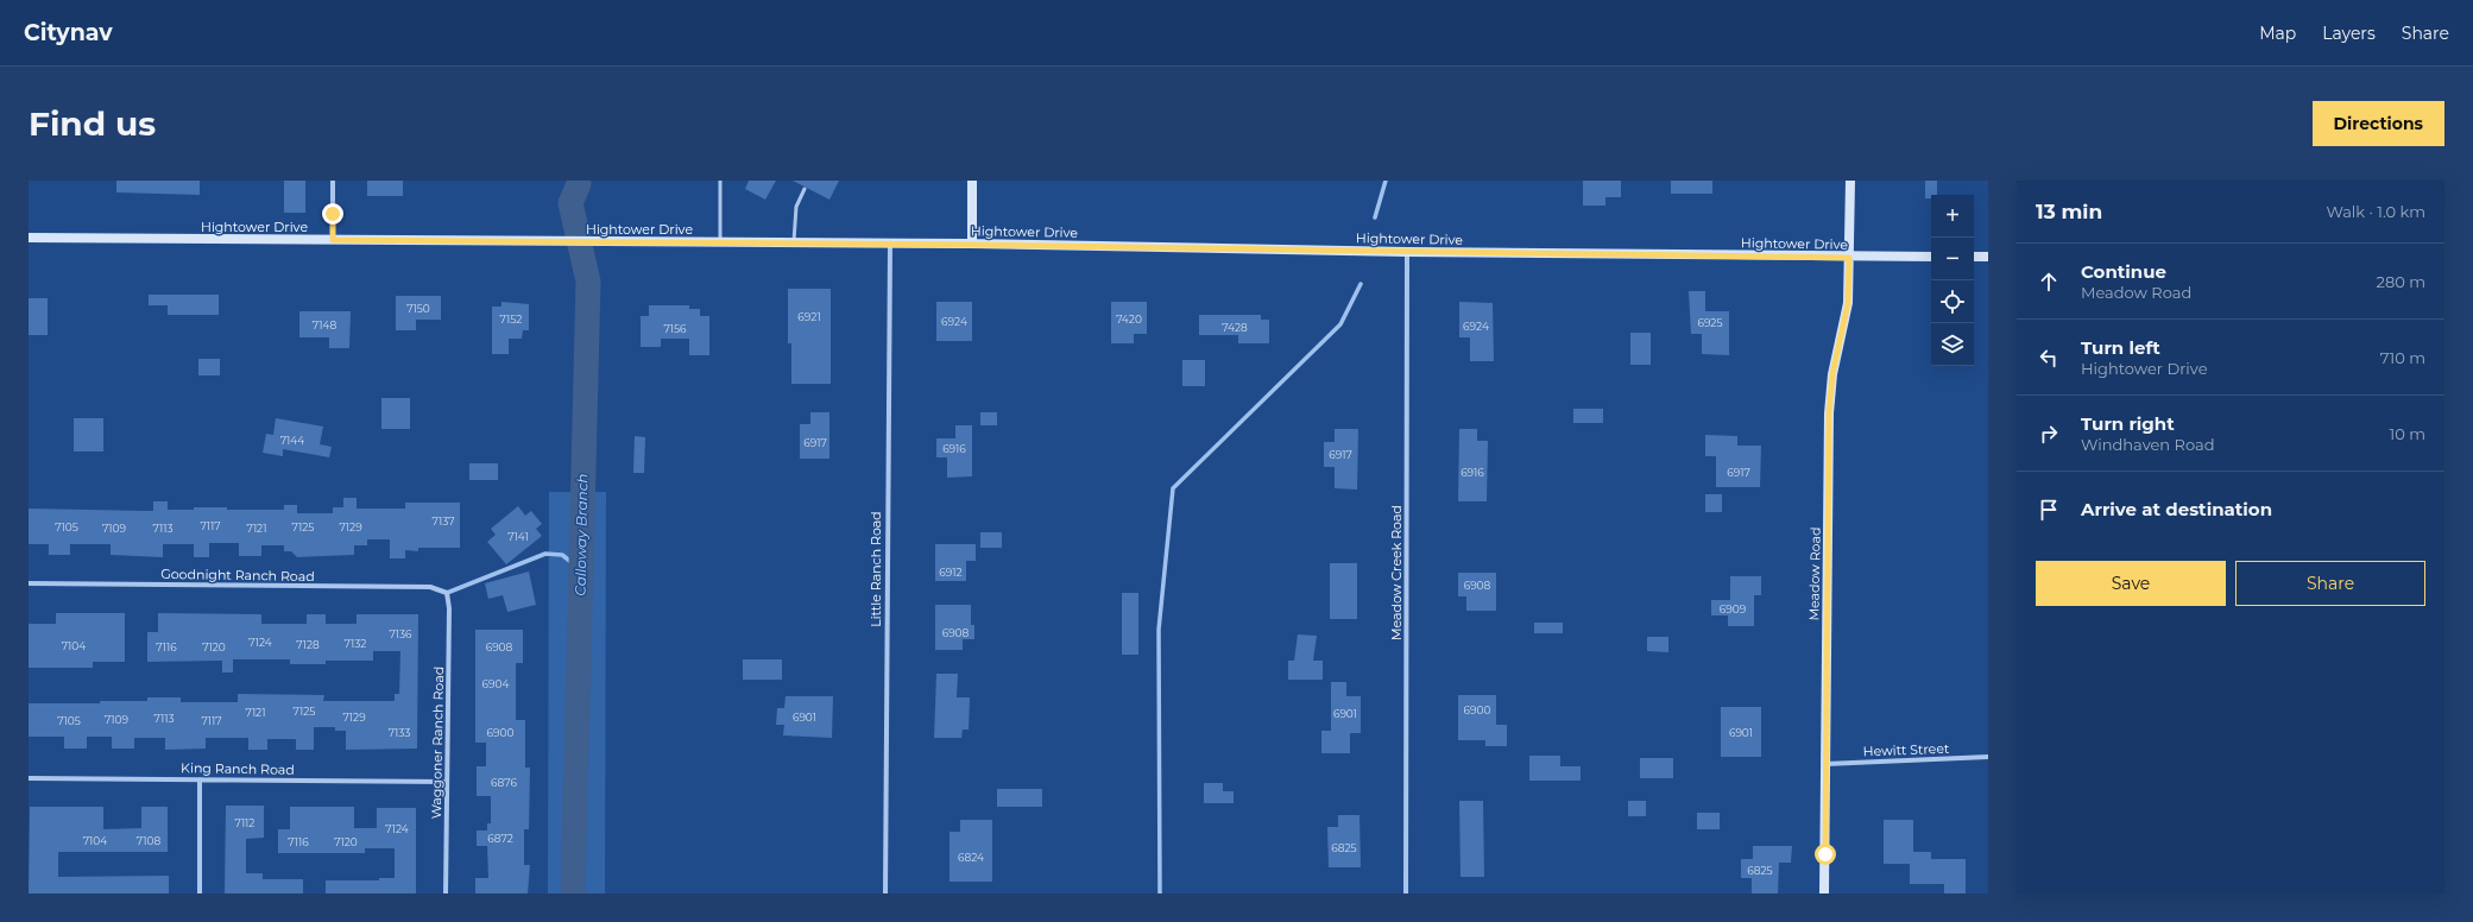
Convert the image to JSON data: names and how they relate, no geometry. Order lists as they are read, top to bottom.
{
  "streets": {
    "street": [
      "Hightower Drive",
      "Little Ranch Road",
      "Meadow Creek Road",
      "Meadow Road",
      "Goodnight Ranch Road",
      "Waggoner Ranch Road",
      "Hewitt Street",
      "King Ranch Road"
    ]
  },
  "crossings": [
    ["Hightower Drive", "Little Ranch Road"],
    ["Hightower Drive", "Meadow Creek Road"],
    ["Hightower Drive", "Meadow Road"],
    ["Meadow Road", "Hewitt Street"],
    ["Goodnight Ranch Road", "Waggoner Ranch Road"],
    ["Waggoner Ranch Road", "King Ranch Road"]
  ],
  "water": ["Calloway Branch"],
  "house_numbers": [
    "7150",
    "6921",
    "7152",
    "7420",
    "6924",
    "6925",
    "7148",
    "6924",
    "7428",
    "7156",
    "7144",
    "6917",
    "6916",
    "6917",
    "6916",
    "6917",
    "7137",
    "7117",
    "7105",
    "7125",
    "7129",
    "7109",
    "7113",
    "7121",
    "7141",
    "6912",
    "6908",
    "6909",
    "6908",
    "7136",
    "7124",
    "7132",
    "7128",
    "7104",
    "7116",
    "7120",
    "6908",
    "6904",
    "6900",
    "7125",
    "7121",
    "6901",
    "7129",
    "6901",
    "7113",
    "7109",
    "7105",
    "7117",
    "7133",
    "6900",
    "6901",
    "6876",
    "7112",
    "7124",
    "6872",
    "7104",
    "7108",
    "7116",
    "7120",
    "6825",
    "6824",
    "6825"
  ],
  "page": {
    "header": "Citynav",
    "nav": ["Map", "Layers", "Share"],
    "buttons": [
      "Directions",
      ["Save", "Share"]
    ],
    "title": "Find us",
    "heading": ["13 min", "Walk · 1.0 km"],
    "map_buttons": ["+", "−"],
    "list": [
      ["Continue", "Meadow Road", "280 m"],
      ["Turn left", "Hightower Drive", "710 m"],
      ["Turn right", "Windhaven Road", "10 m"],
      "Arrive at destination"
    ]
  }
}
